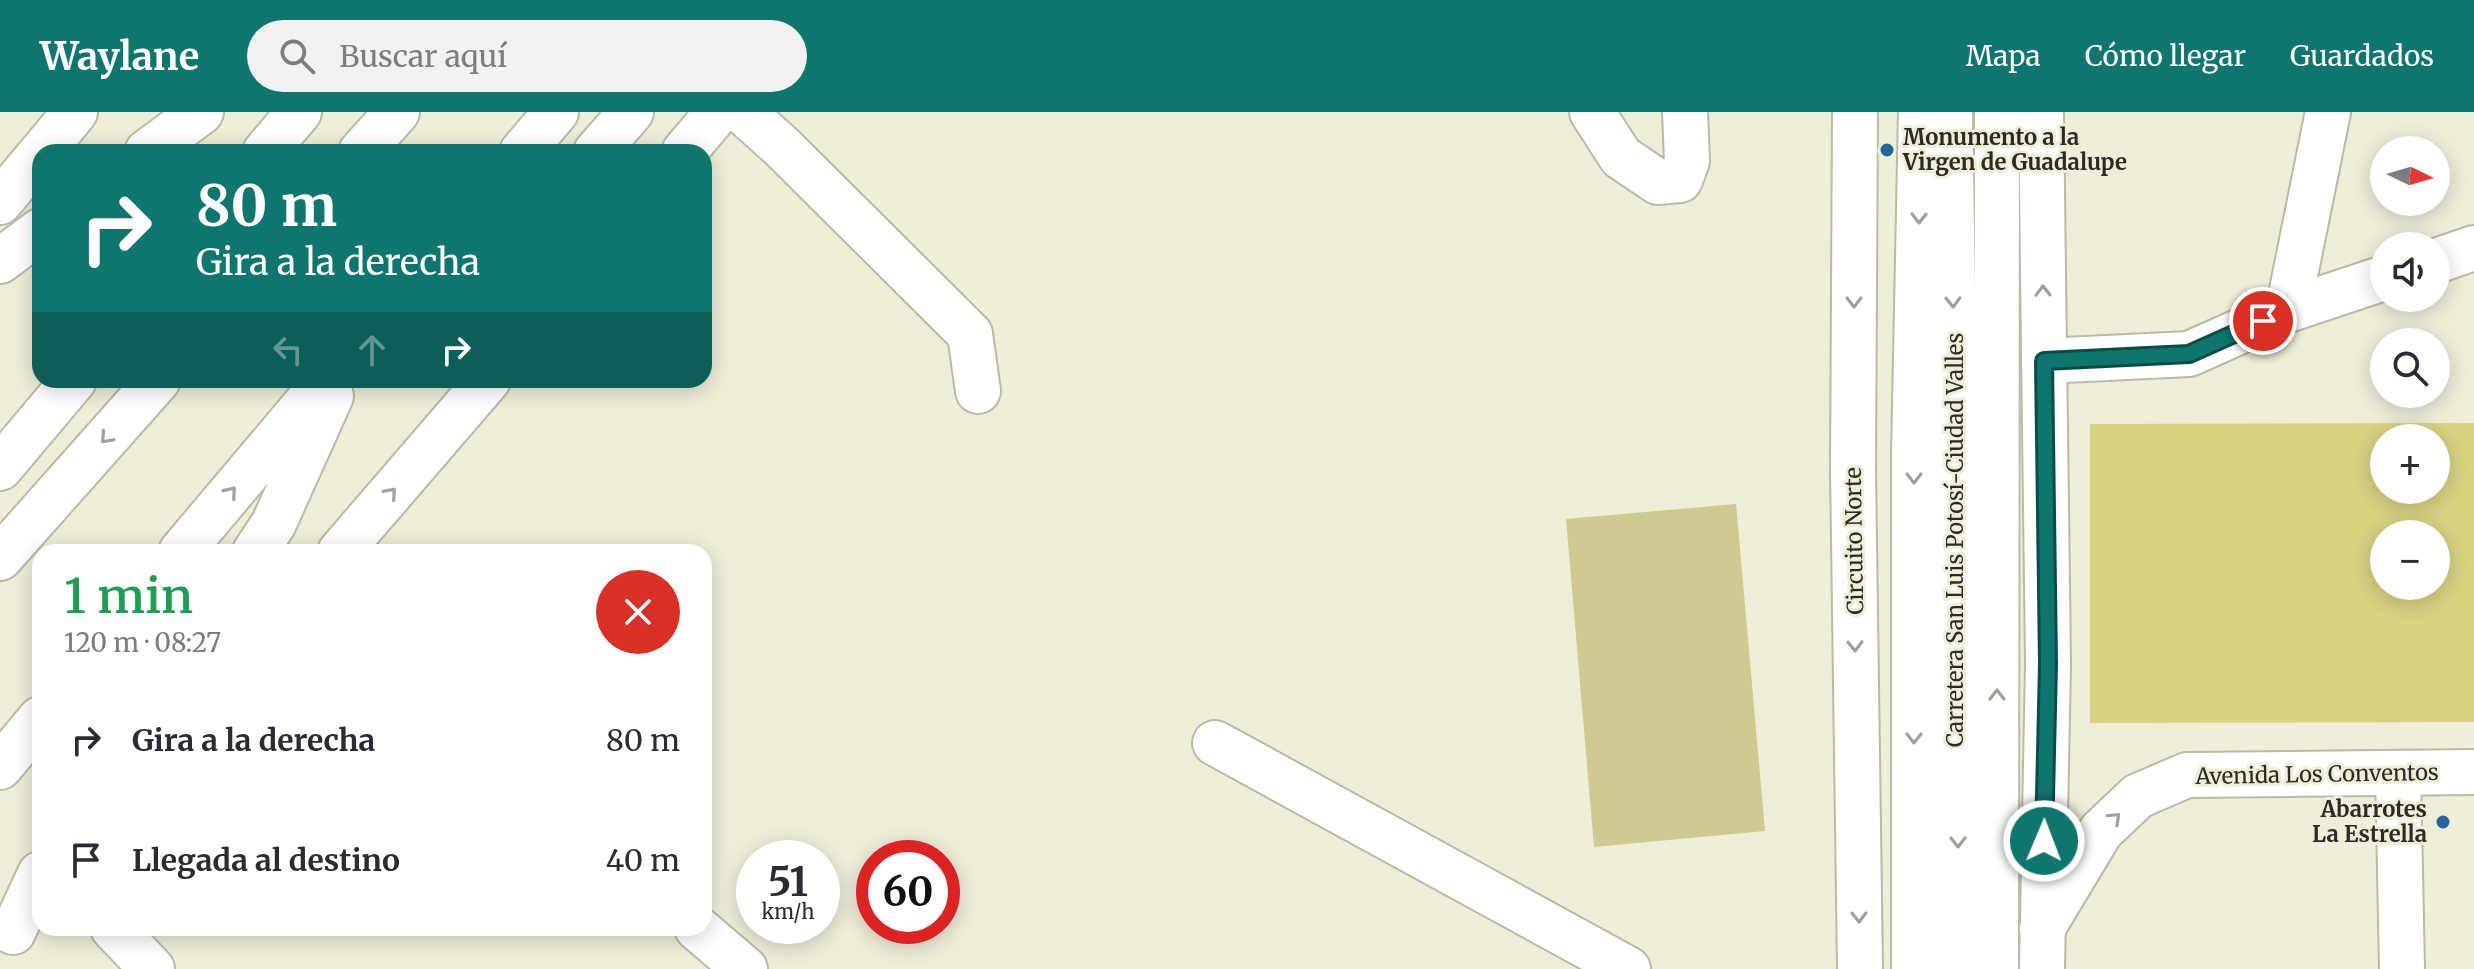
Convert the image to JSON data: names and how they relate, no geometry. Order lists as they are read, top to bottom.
{
  "streets": {
    "main road": ["Carretera San Luis Potosí-Ciudad Valles", "Circuito Norte", "Avenida Los Conventos"]
  },
  "one_way": ["Avenida Los Conventos"],
  "places": ["Monumento a la Virgen de Guadalupe", "Abarrotes La Estrella"],
  "north": "right",
  "page": {
    "header": "Waylane",
    "search": "Buscar aquí",
    "nav": ["Mapa", "Cómo llegar", "Guardados"],
    "map_buttons": ["+", "−"],
    "turn": ["80 m", "Gira a la derecha"],
    "heading": ["1 min", "120 m · 08:27"],
    "list": [
      {
        "name": "Gira a la derecha",
        "value": "80 m"
      },
      {
        "name": "Llegada al destino",
        "value": "40 m"
      }
    ],
    "speed": "51 km/h",
    "limit": "60"
  }
}
